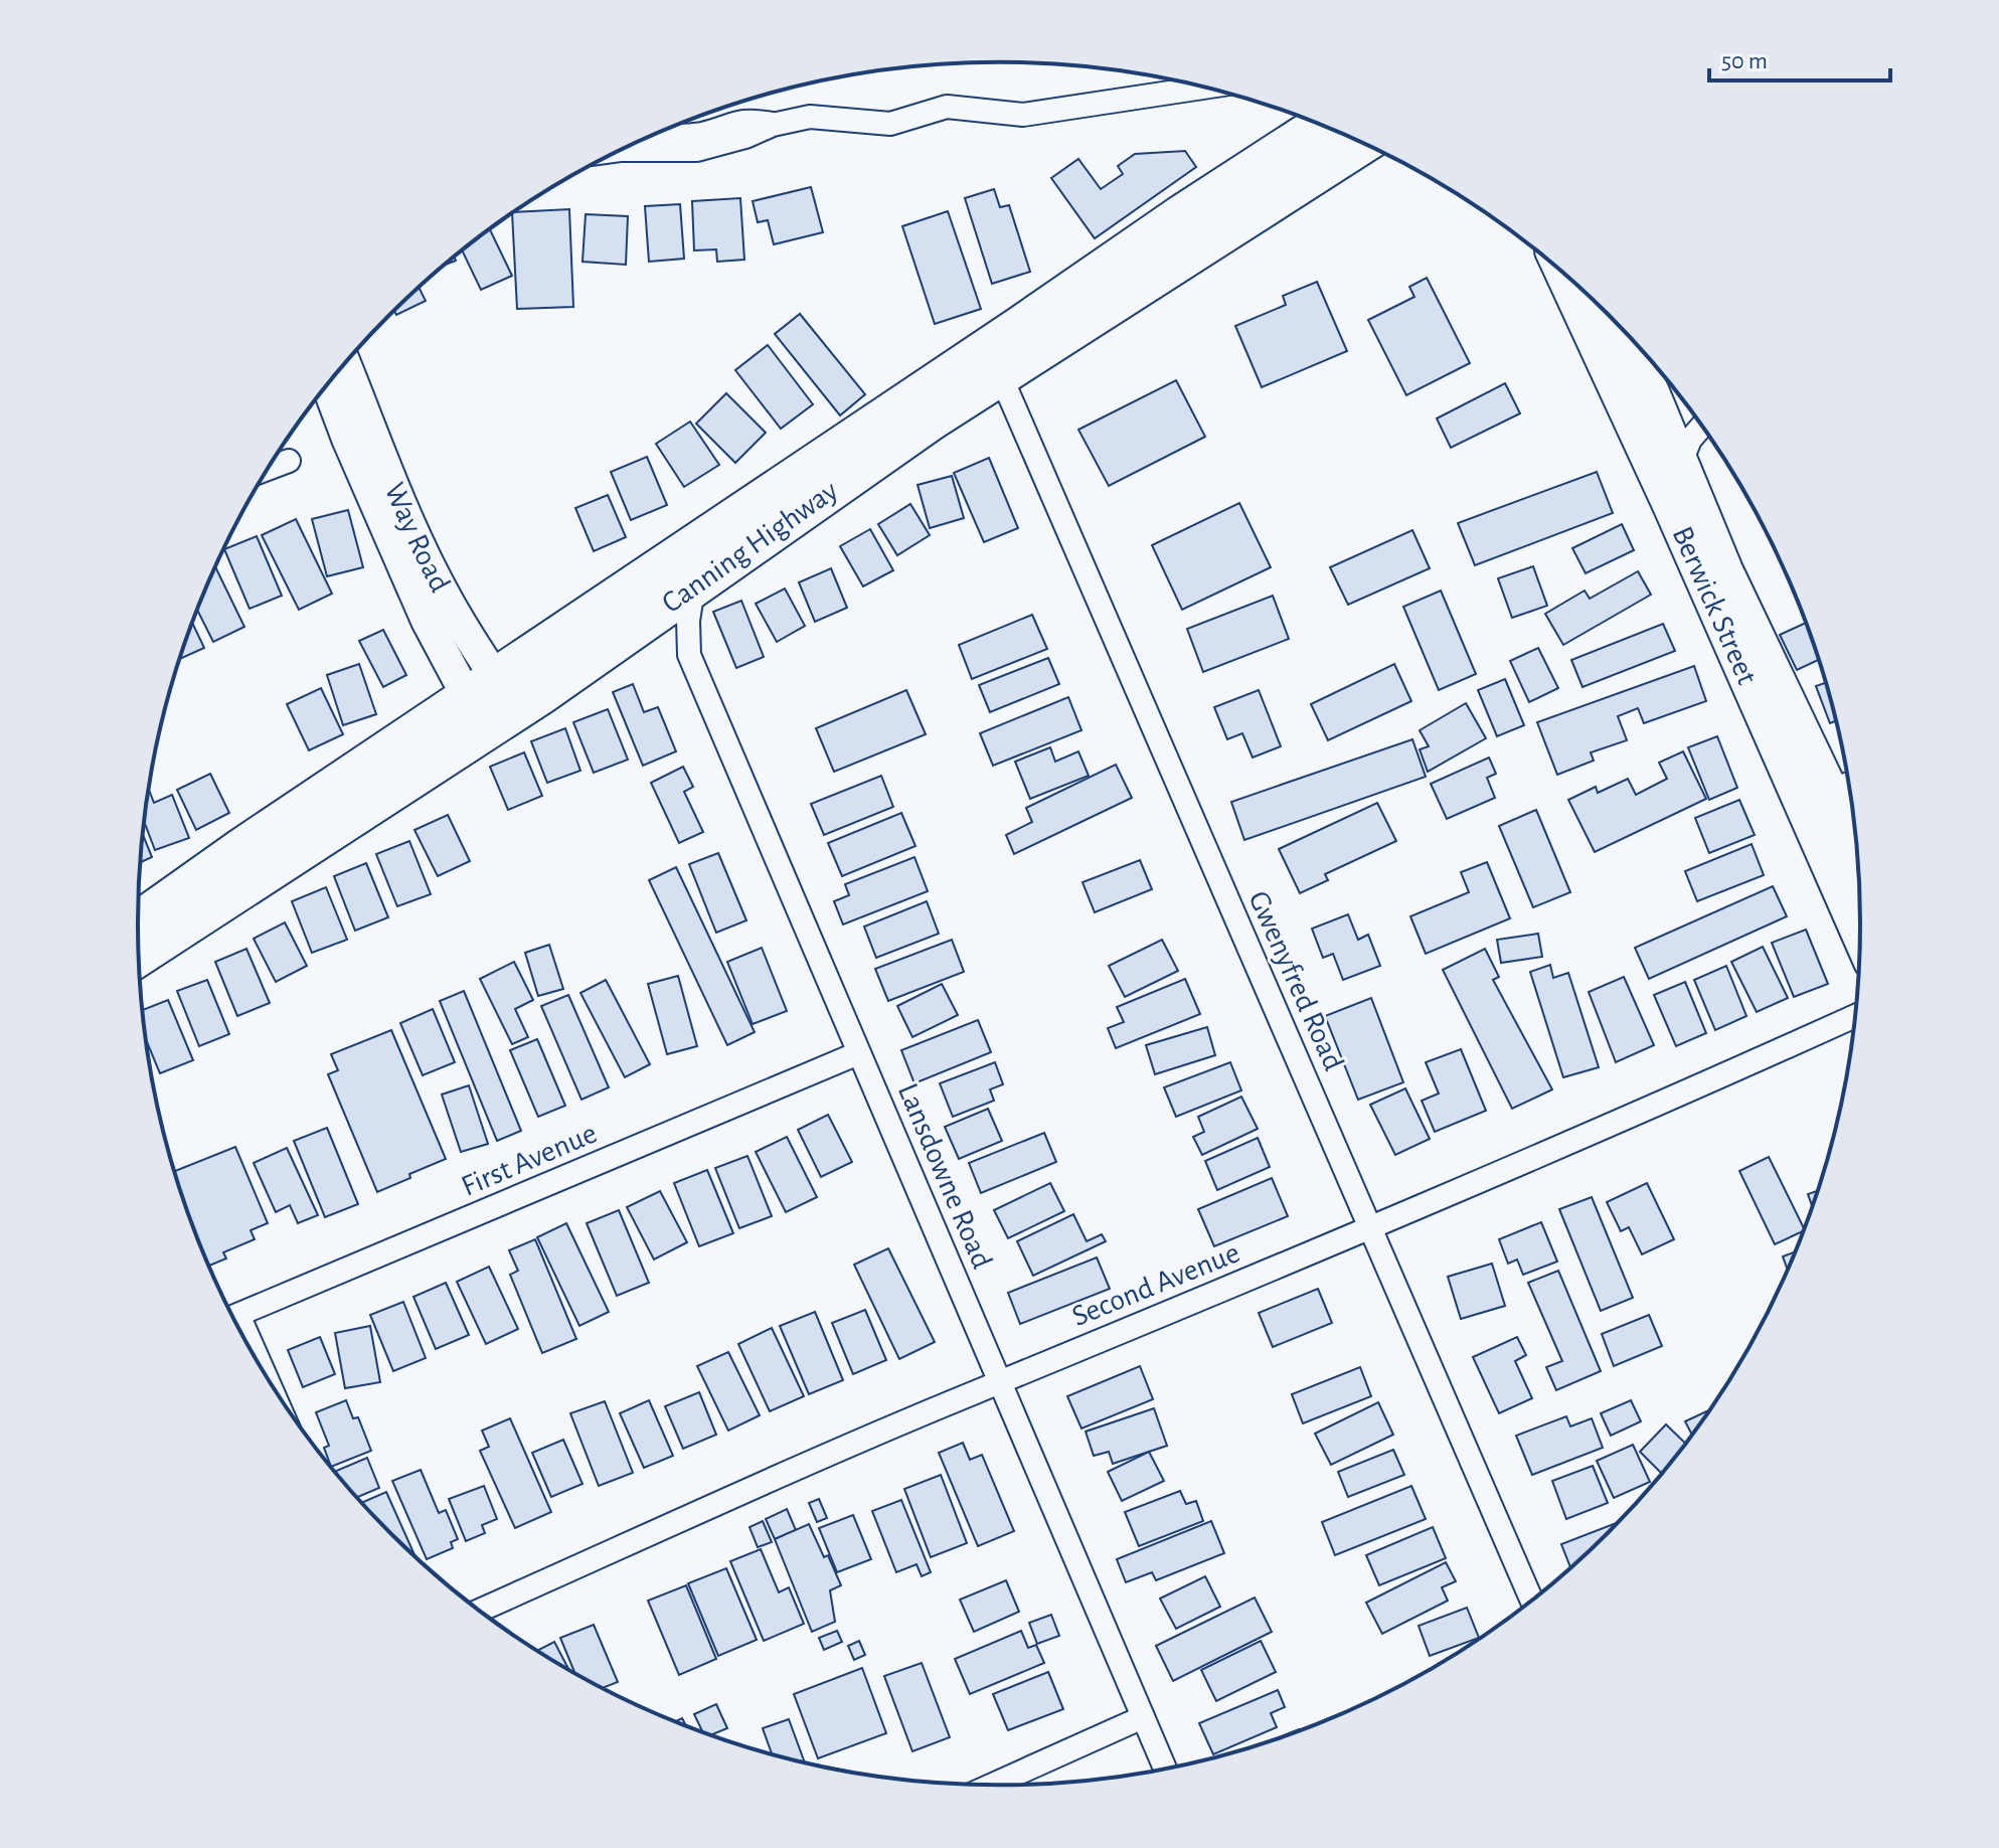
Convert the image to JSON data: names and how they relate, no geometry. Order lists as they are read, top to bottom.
{
  "streets": {
    "highway": ["Canning Highway"],
    "main road": ["Way Road", "Berwick Street"],
    "street": [
      "Gwenyfred Road",
      "First Avenue",
      "Lansdowne Road",
      "Second Avenue"
    ]
  },
  "crossings": [
    ["Way Road", "Canning Highway"],
    ["Canning Highway", "Gwenyfred Road"],
    ["Canning Highway", "Lansdowne Road"],
    ["Gwenyfred Road", "Second Avenue"],
    ["First Avenue", "Lansdowne Road"],
    ["Lansdowne Road", "Second Avenue"]
  ],
  "scale_bar": "50 m"
}
